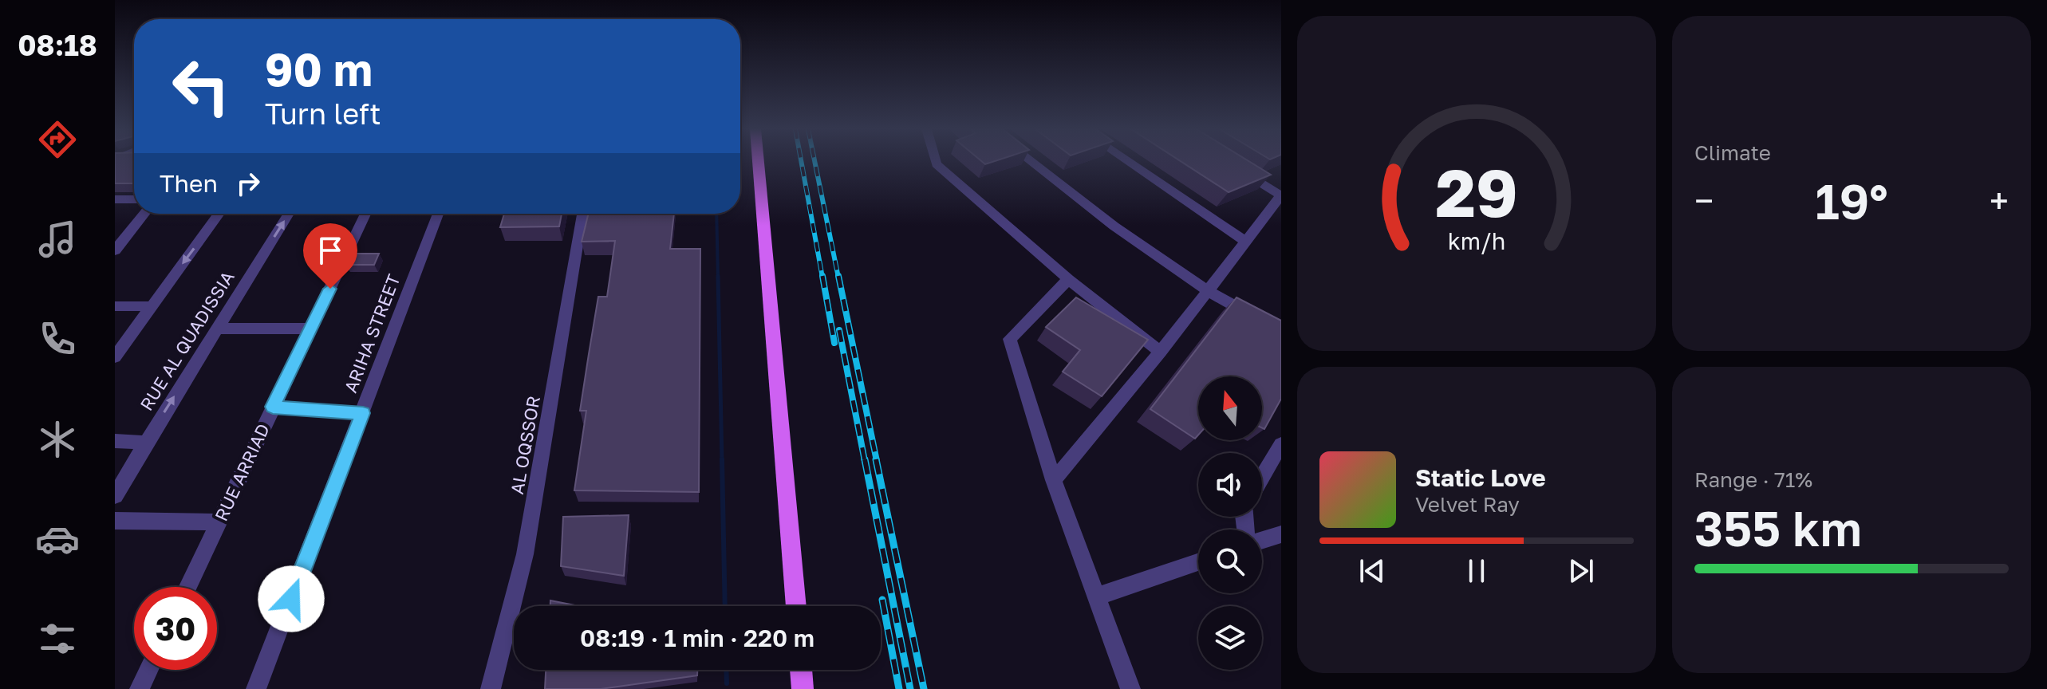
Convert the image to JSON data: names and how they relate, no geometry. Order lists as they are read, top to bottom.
{
  "streets": {
    "street": [
      "ARIHA STREET",
      "RUE AL QUADISSIA",
      "AL OQSSOR",
      "RUE ARRIAD"
    ]
  },
  "north": "top",
  "page": {
    "tabs": "08:18",
    "tile": [
      "Climate",
      ["Range · 71%", "355 km"]
    ],
    "turn": ["90 m", "Turn left"],
    "then": "Then",
    "heat": ["−", "19°", "+"],
    "song": ["Static Love", "Velvet Ray"],
    "limit": "30",
    "trip": "08:19 · 1 min · 220 m",
    "gauge": ["29", "km/h"]
  }
}
